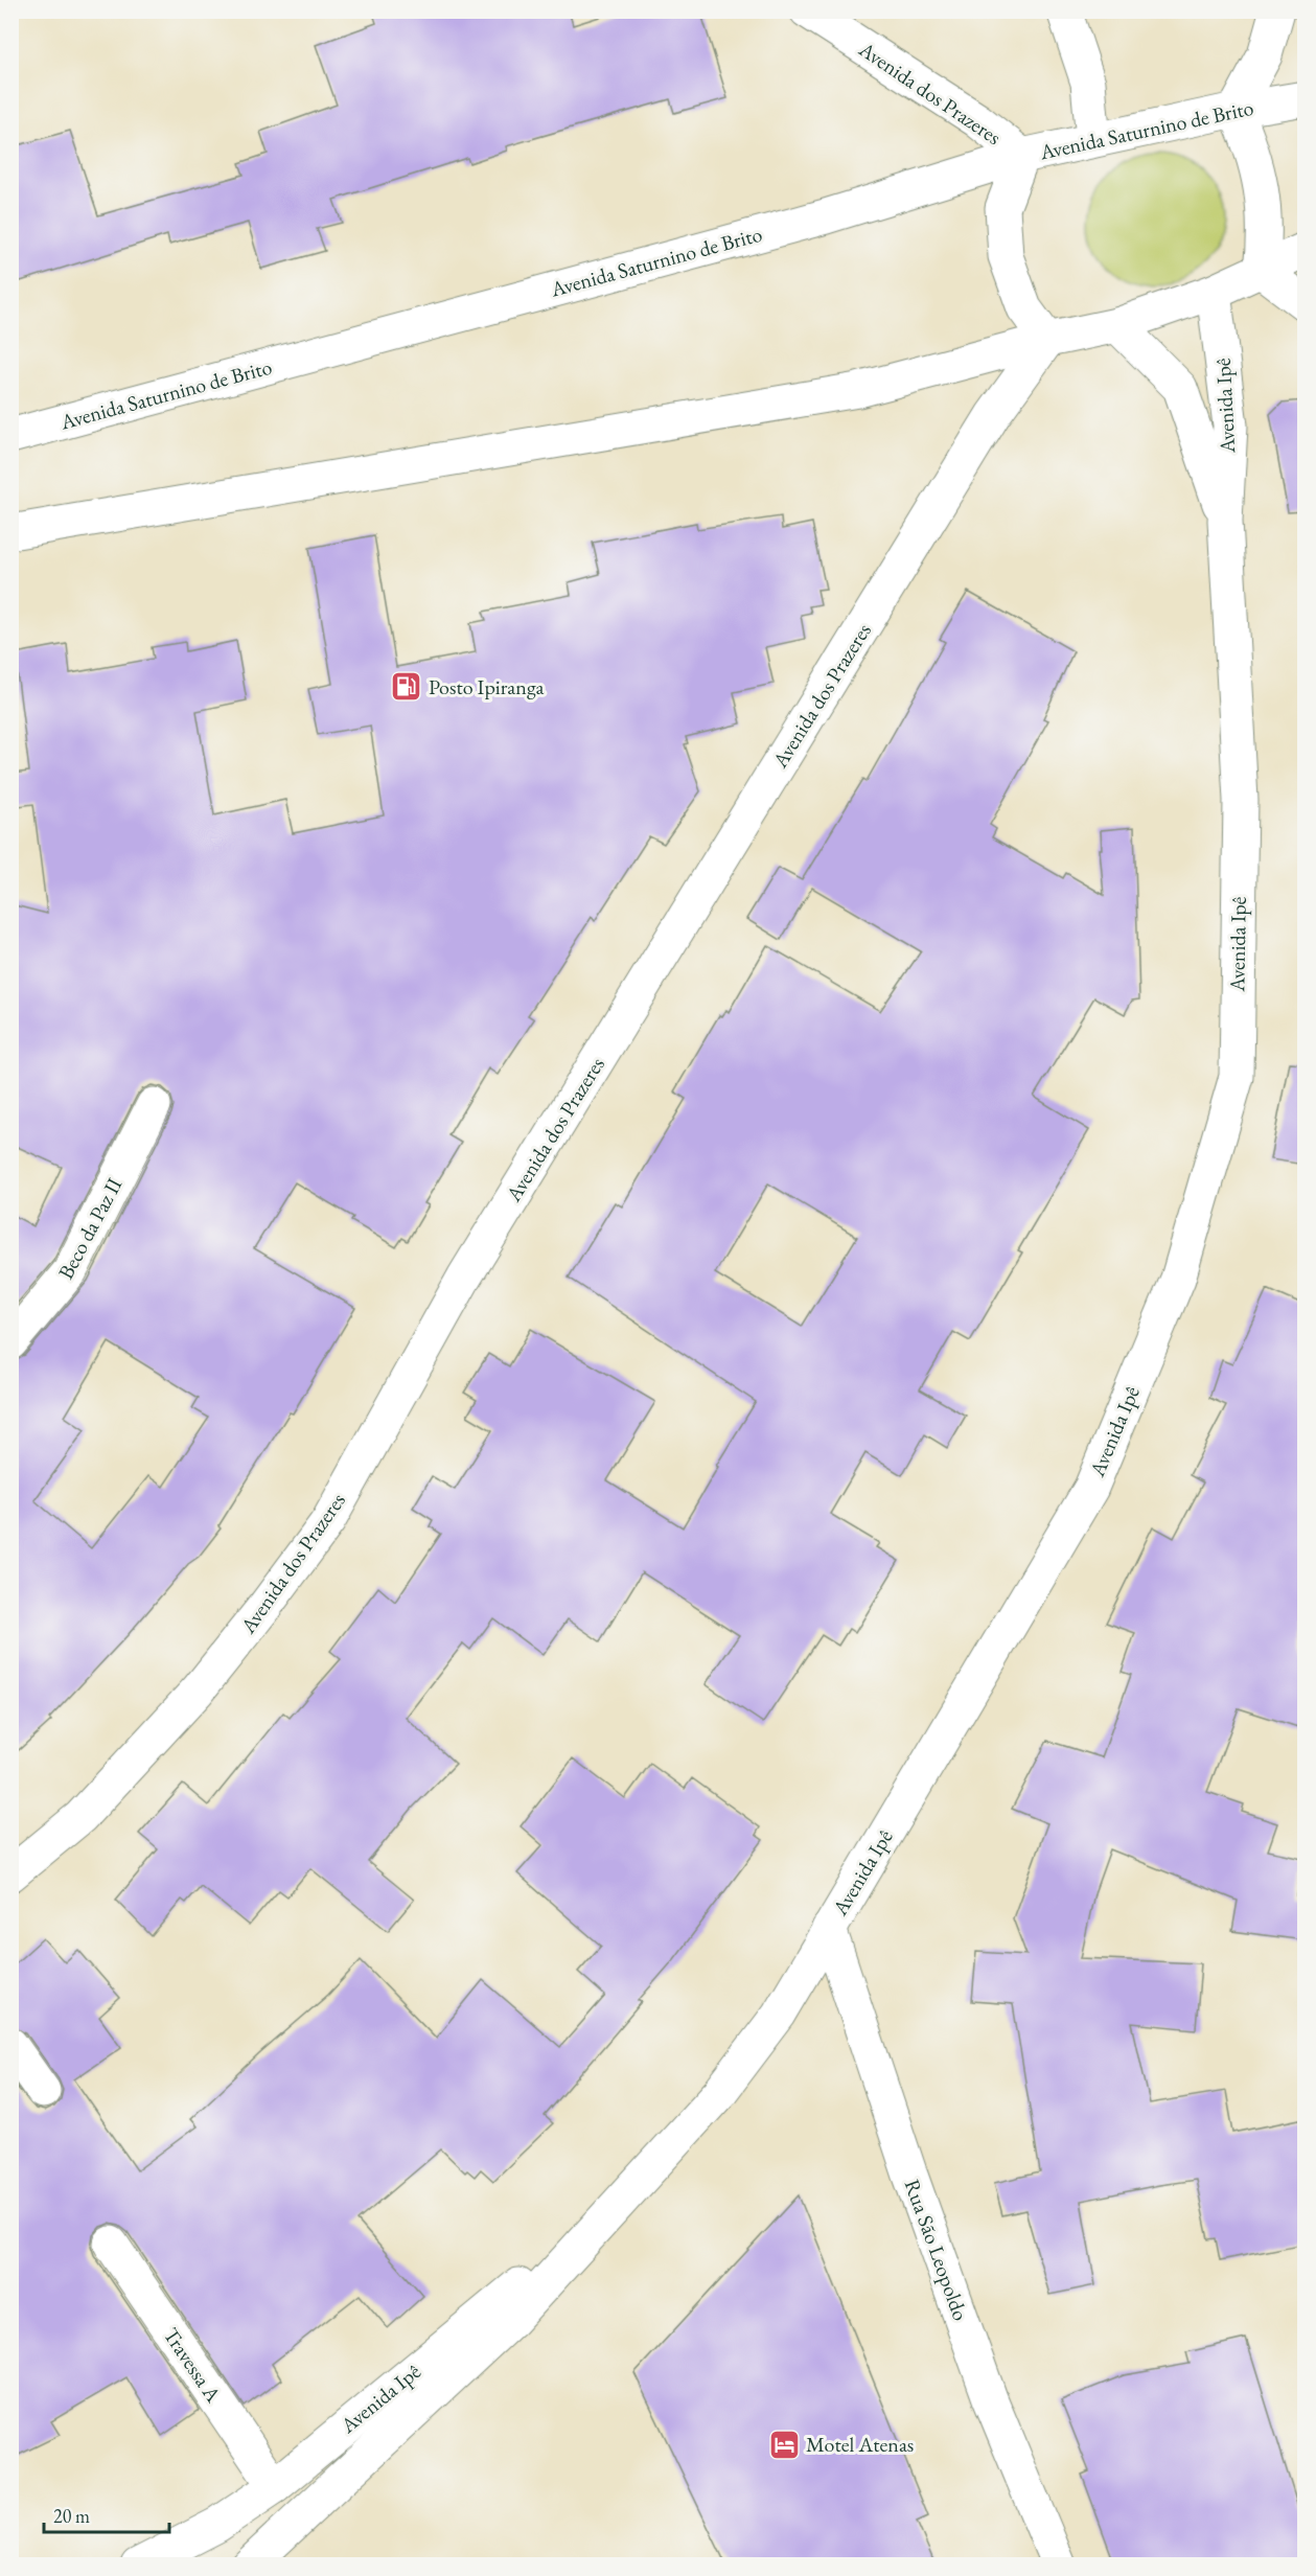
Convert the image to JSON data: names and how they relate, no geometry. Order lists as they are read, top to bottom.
{
  "streets": {
    "main road": [
      "Avenida dos Prazeres",
      "Avenida Saturnino de Brito",
      "Avenida Ipê",
      "Beco da Paz II",
      "Rua São Leopoldo",
      "Travessa A"
    ]
  },
  "crossings": [
    ["Avenida dos Prazeres", "Avenida Saturnino de Brito"],
    ["Avenida Ipê", "Rua São Leopoldo"],
    ["Avenida Ipê", "Travessa A"]
  ],
  "places": {
    "fuel station": ["Posto Ipiranga"],
    "hotel": ["Motel Atenas"]
  },
  "scale_bar": "20 m"
}
